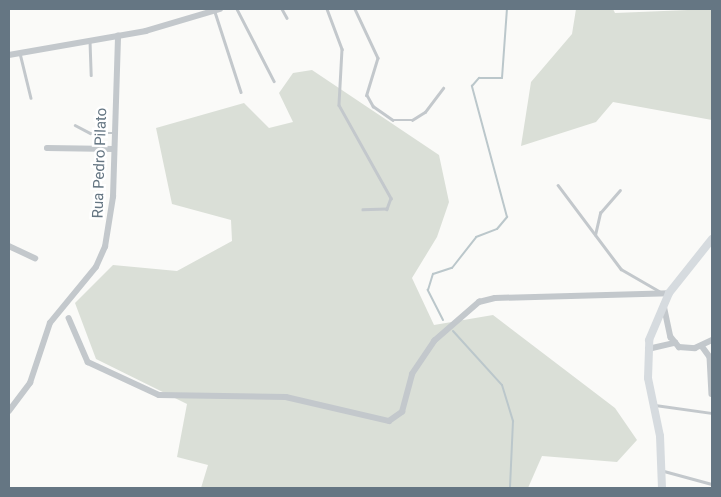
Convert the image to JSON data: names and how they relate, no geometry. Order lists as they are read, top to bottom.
{
  "streets": {
    "street": ["Rua Pedro Pilato"]
  }
}
